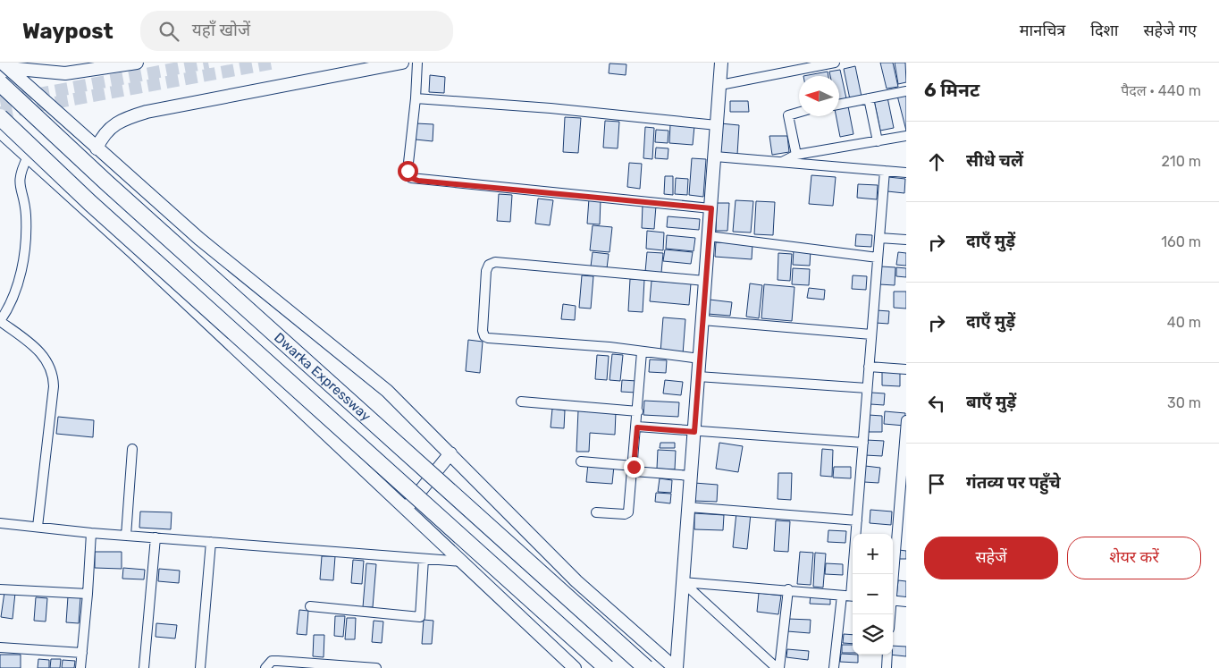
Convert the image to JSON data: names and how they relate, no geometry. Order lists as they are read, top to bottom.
{
  "streets": {
    "highway": ["Dwarka Expressway"]
  },
  "north": "left",
  "page": {
    "header": "Waypost",
    "search": "यहाँ खोजें",
    "nav": ["मानचित्र", "दिशा", "सहेजे गए"],
    "heading": ["6 मिनट", "पैदल · 440 m"],
    "list": [
      ["सीधे चलें", "210 m"],
      ["दाएँ मुड़ें", "160 m"],
      ["दाएँ मुड़ें", "40 m"],
      ["बाएँ मुड़ें", "30 m"],
      "गंतव्य पर पहुँचे"
    ],
    "buttons": ["सहेजें", "शेयर करें"],
    "map_buttons": ["+", "−"]
  }
}
